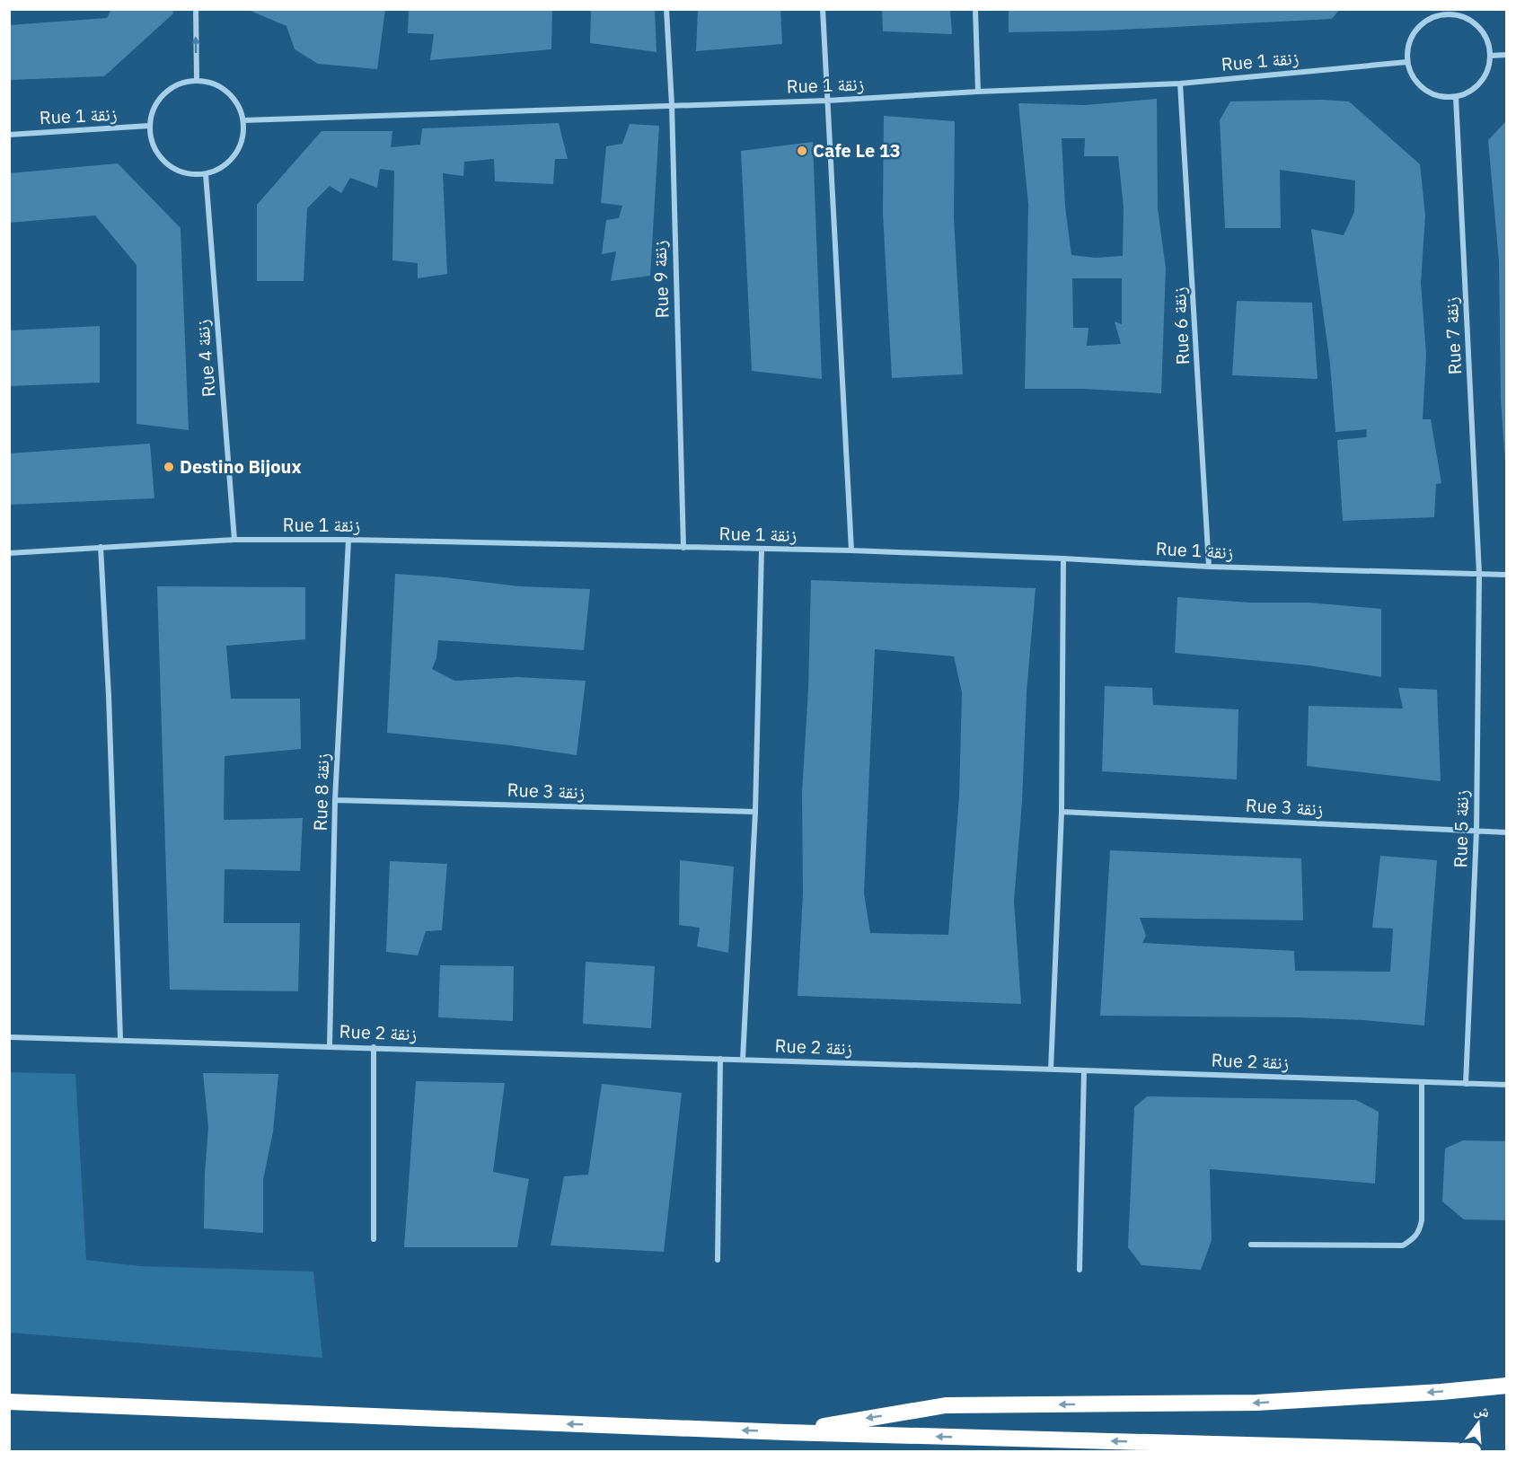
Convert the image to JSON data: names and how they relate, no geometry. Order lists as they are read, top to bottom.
{
  "streets": {
    "street": [
      "Rue 1 زنقة",
      "Rue 9 زنقة",
      "Rue 6 زنقة",
      "Rue 7 زنقة",
      "Rue 4 زنقة",
      "Rue 3 زنقة",
      "Rue 8 زنقة",
      "Rue 5 زنقة",
      "Rue 2 زنقة"
    ]
  },
  "crossings": [
    ["Rue 1 زنقة", "Rue 9 زنقة"],
    ["Rue 1 زنقة", "Rue 6 زنقة"],
    ["Rue 1 زنقة", "Rue 7 زنقة"],
    ["Rue 1 زنقة", "Rue 4 زنقة"],
    ["Rue 1 زنقة", "Rue 8 زنقة"],
    ["Rue 1 زنقة", "Rue 5 زنقة"],
    ["Rue 7 زنقة", "Rue 5 زنقة"],
    ["Rue 3 زنقة", "Rue 8 زنقة"],
    ["Rue 3 زنقة", "Rue 5 زنقة"],
    ["Rue 8 زنقة", "Rue 2 زنقة"],
    ["Rue 5 زنقة", "Rue 2 زنقة"]
  ],
  "places": ["Cafe Le 13", "Destino Bijoux"],
  "north": "top"
}
